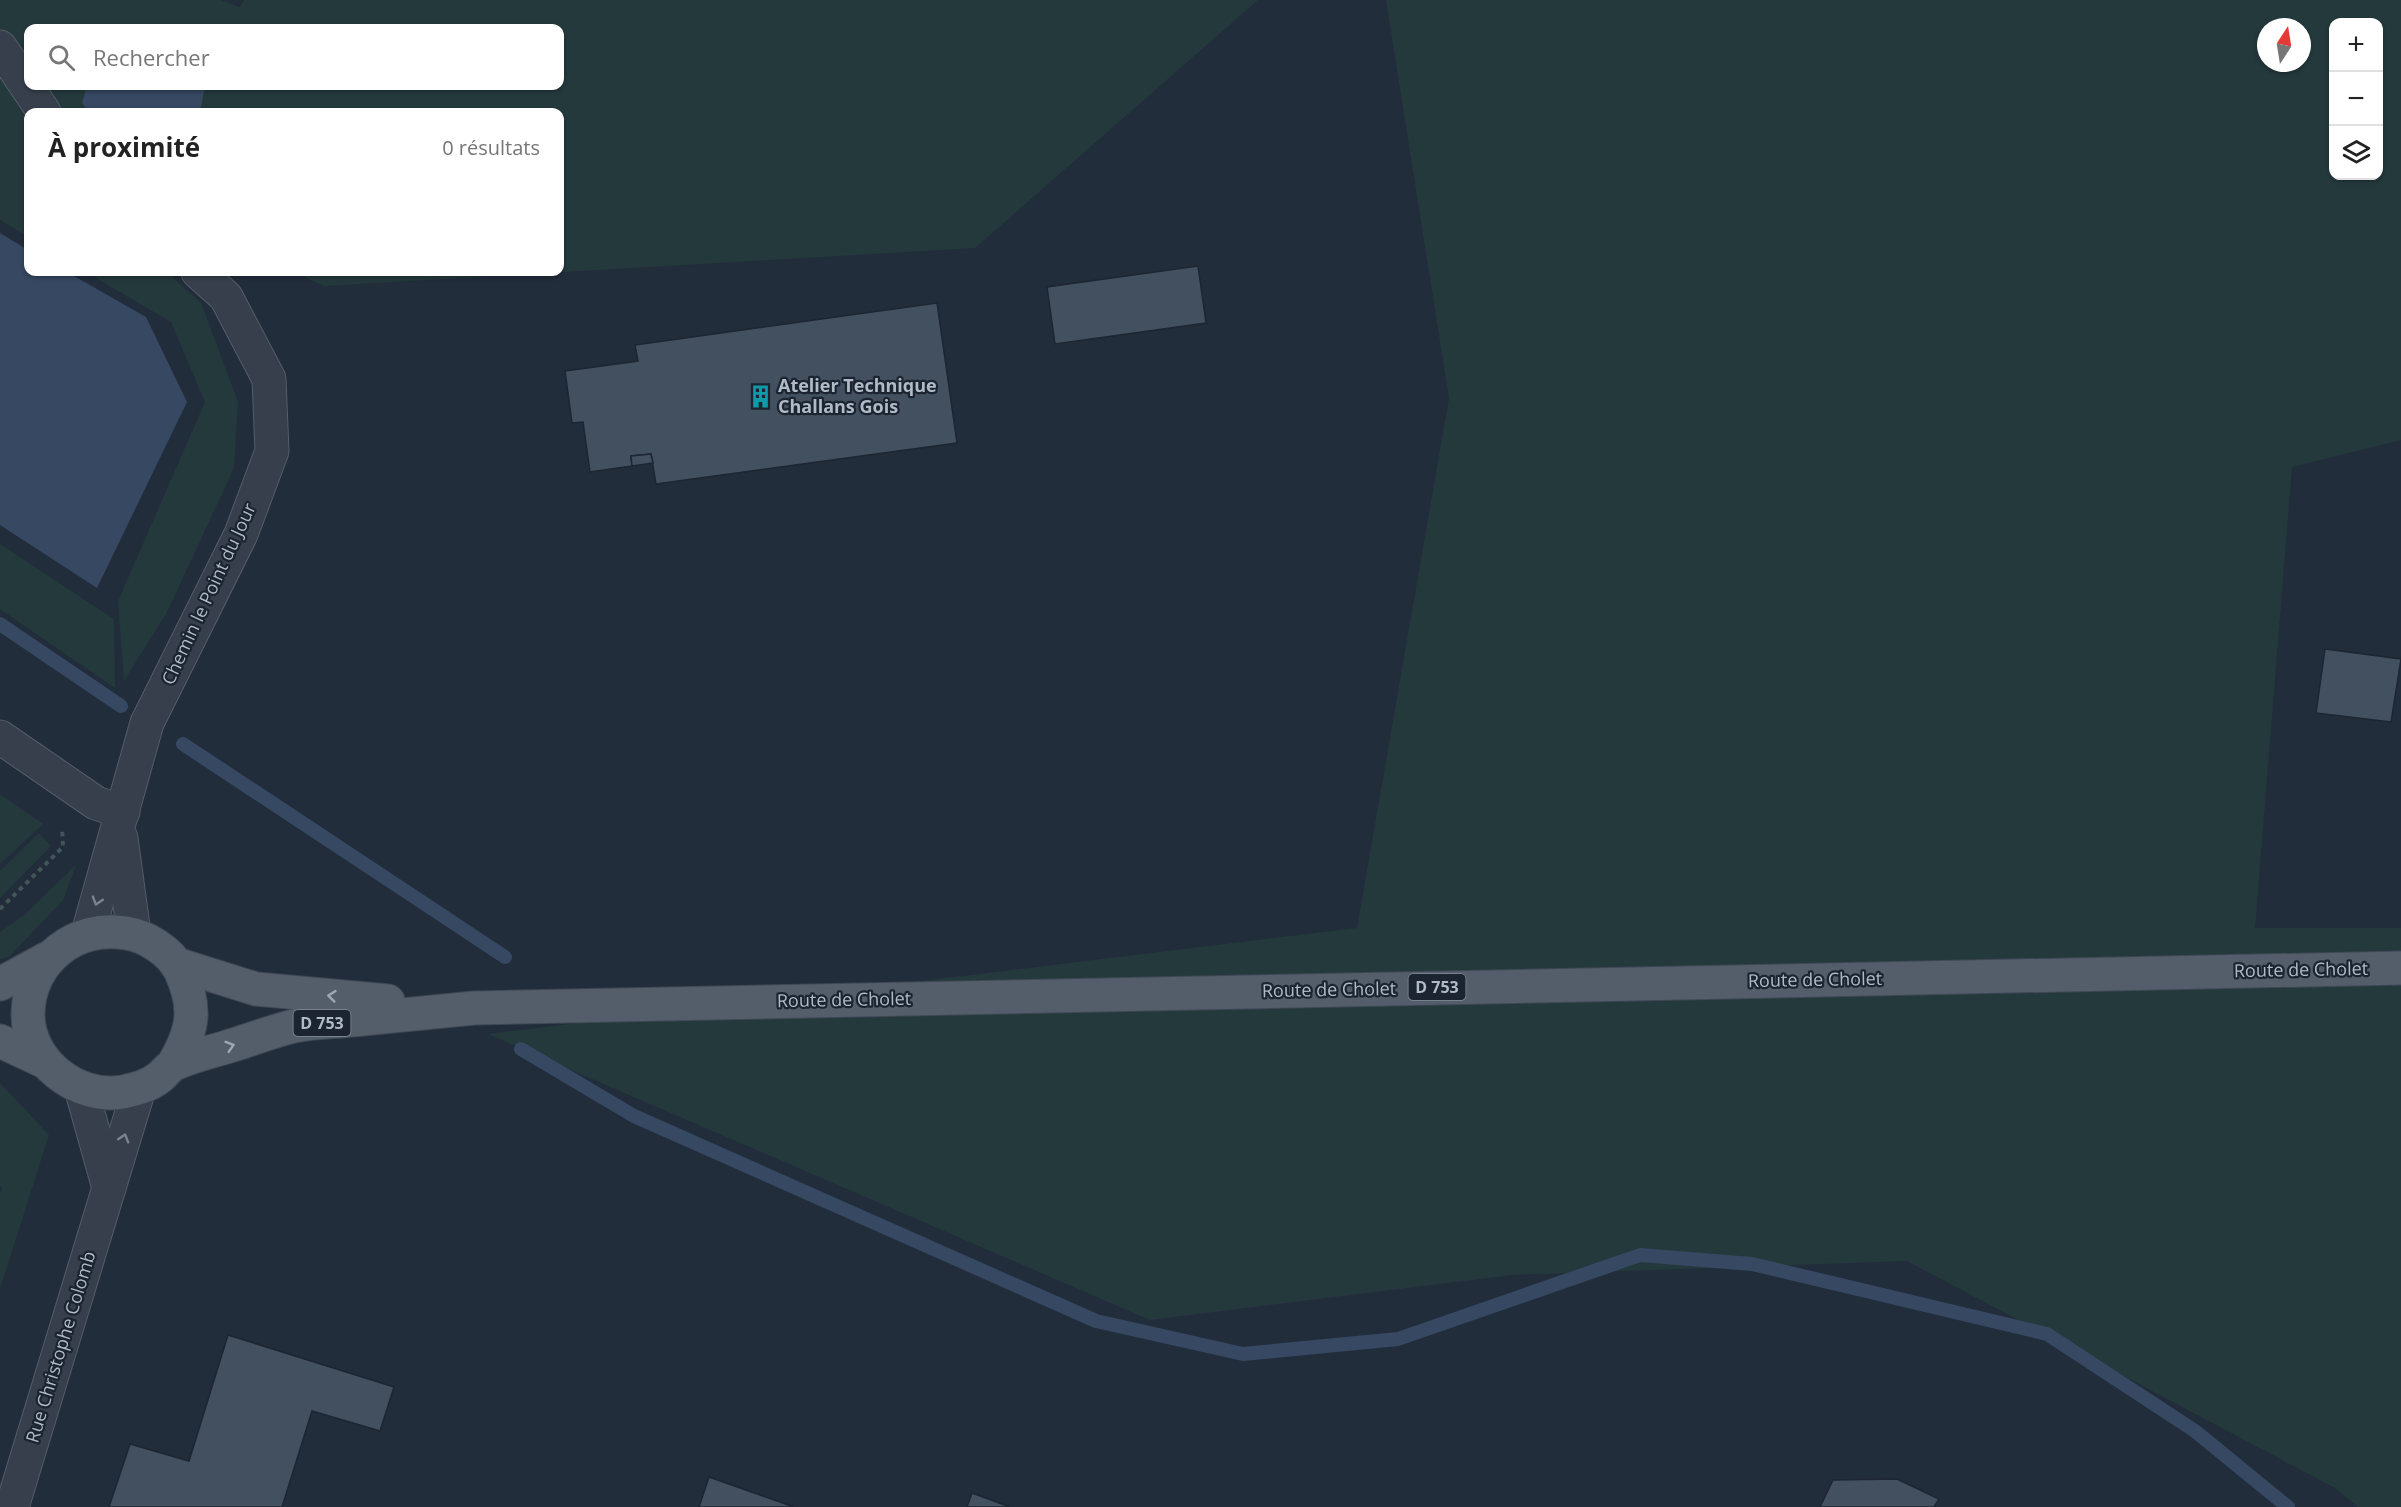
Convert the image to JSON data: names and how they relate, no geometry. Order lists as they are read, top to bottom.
{
  "streets": {
    "main road": ["Route de Cholet", "D 753"],
    "street": ["Chemin le Point du Jour", "Rue Christophe Colomb"]
  },
  "crossings": [
    ["Chemin le Point du Jour", "Route de Cholet"],
    ["Chemin le Point du Jour", "Rue Christophe Colomb"],
    ["Route de Cholet", "Rue Christophe Colomb"]
  ],
  "places": {
    "building": ["Atelier Technique Challans Gois"]
  },
  "north": "top",
  "page": {
    "map_buttons": ["+", "−"],
    "search": "Rechercher",
    "heading": ["À proximité", "0 résultats"]
  }
}
